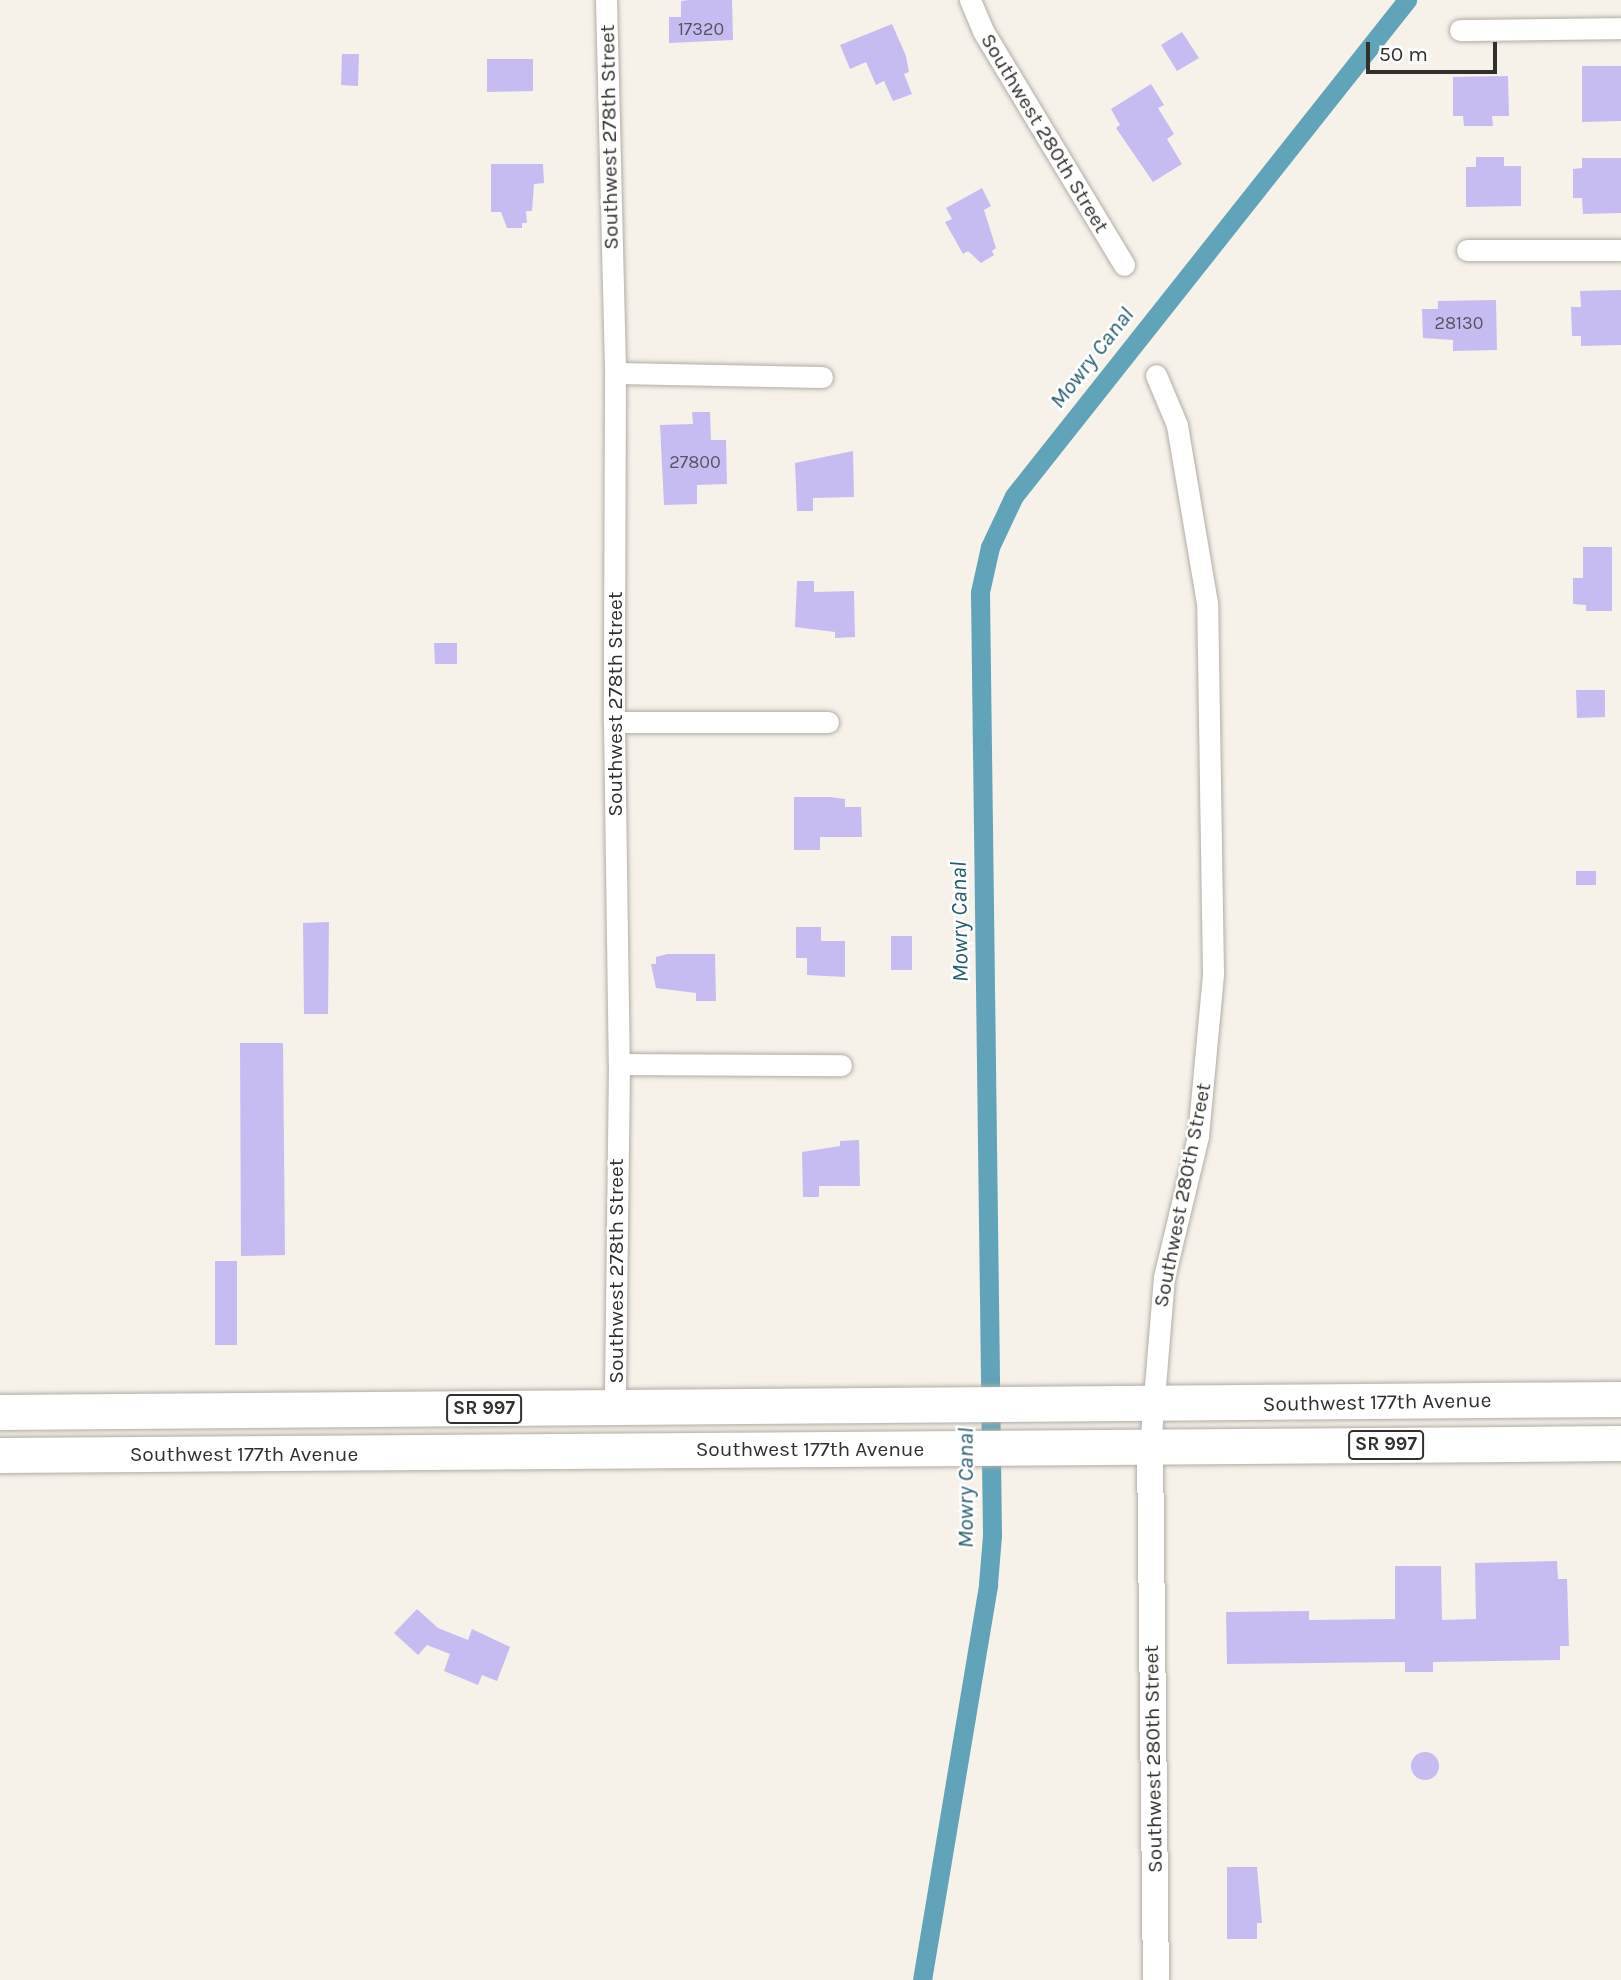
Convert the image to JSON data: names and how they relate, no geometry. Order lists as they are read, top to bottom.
{
  "streets": {
    "highway": ["Southwest 177th Avenue", "SR 997"],
    "street": ["Southwest 280th Street", "Southwest 278th Street"]
  },
  "crossings": [
    ["Southwest 280th Street", "Southwest 177th Avenue"],
    ["Southwest 278th Street", "Southwest 177th Avenue"]
  ],
  "water": ["Mowry Canal"],
  "house_numbers": ["17320", "28130", "27800"],
  "scale_bar": "50 m"
}
